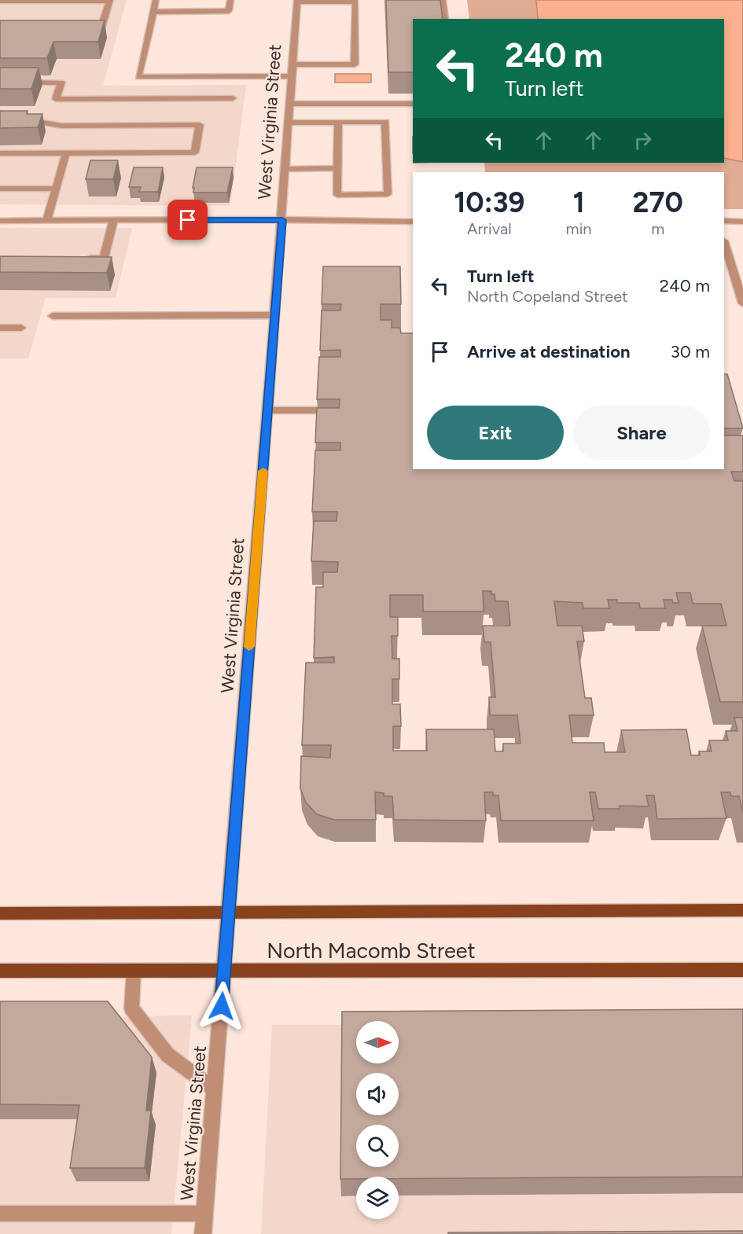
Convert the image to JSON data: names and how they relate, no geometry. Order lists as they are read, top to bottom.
{
  "streets": {
    "main road": ["North Macomb Street"],
    "street": ["West Virginia Street"]
  },
  "crossings": [
    ["West Virginia Street", "North Macomb Street"]
  ],
  "north": "right",
  "page": {
    "turn": ["240 m", "Turn left"],
    "eta": [
      "10:39",
      "Arrival",
      "1",
      "min",
      "270",
      "m"
    ],
    "list": [
      {
        "name": "Turn left",
        "note": "North Copeland Street",
        "value": "240 m"
      },
      {
        "name": "Arrive at destination",
        "value": "30 m"
      }
    ],
    "buttons": ["Exit", "Share"]
  }
}
